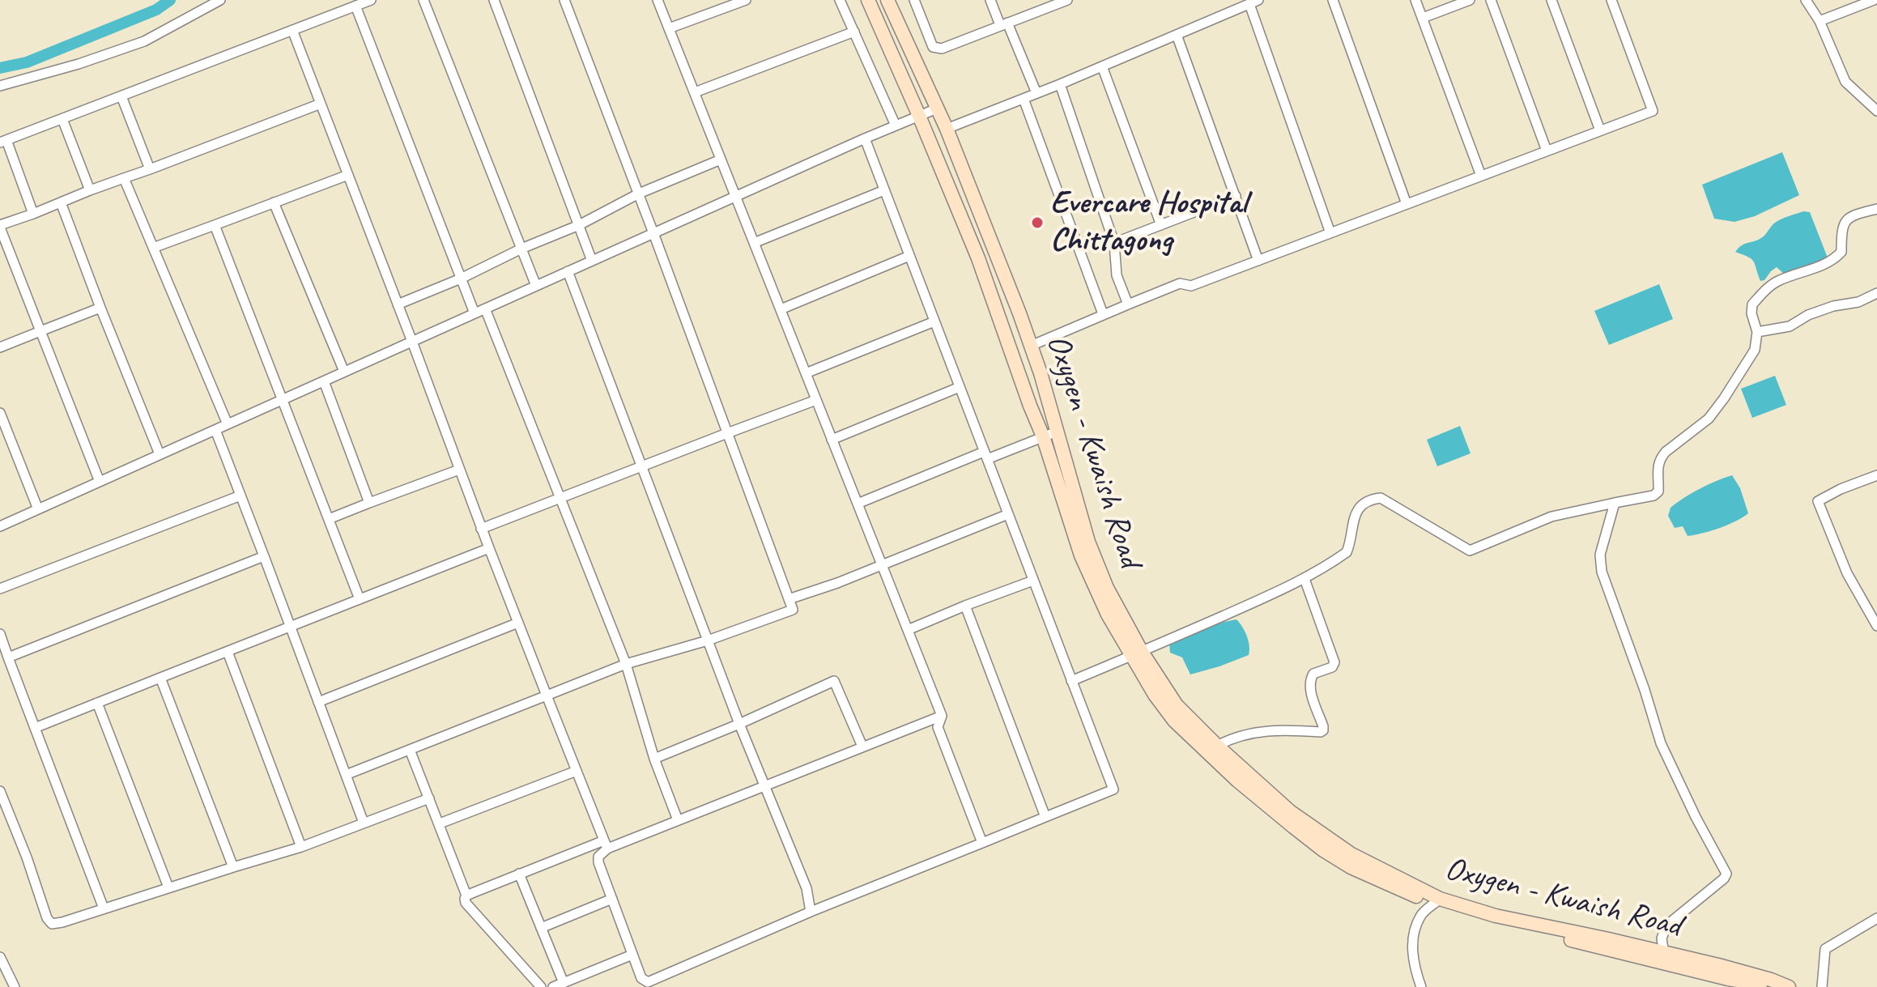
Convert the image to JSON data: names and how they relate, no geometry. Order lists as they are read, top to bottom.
{
  "streets": {
    "main road": ["Oxygen - Kwaish Road"]
  },
  "places": ["Evercare Hospital Chittagong"]
}
